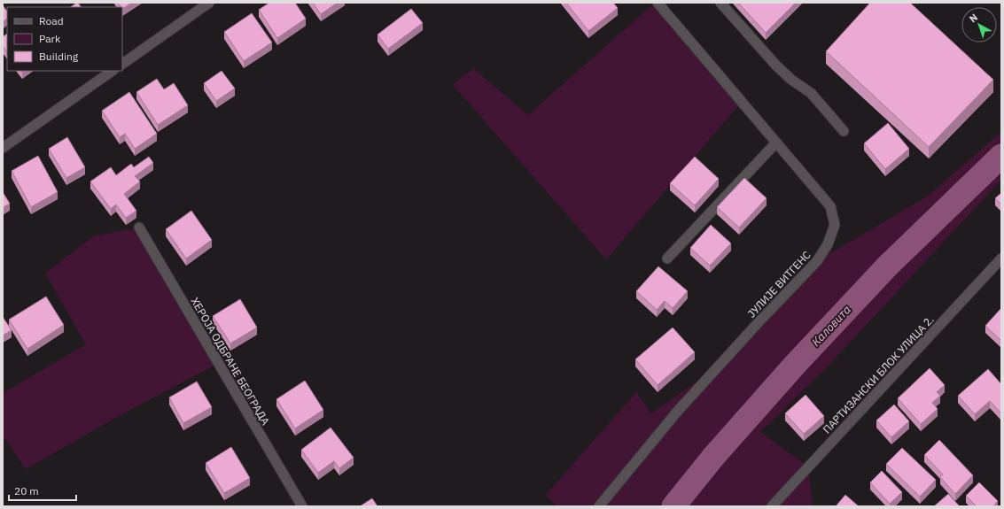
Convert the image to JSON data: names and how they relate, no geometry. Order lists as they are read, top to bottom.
{
  "streets": {
    "street": ["ЈУЛИЈЕ ВИТГЕНС", "ХЕРОЈА ОДБРАНЕ БЕОГРАДА", "ПАРТИЗАНСКИ БЛОК УЛИЦА 2."]
  },
  "water": ["Каловита"],
  "legend": ["Road", "Park", "Building"],
  "scale_bar": "20 m",
  "north": "top left"
}
